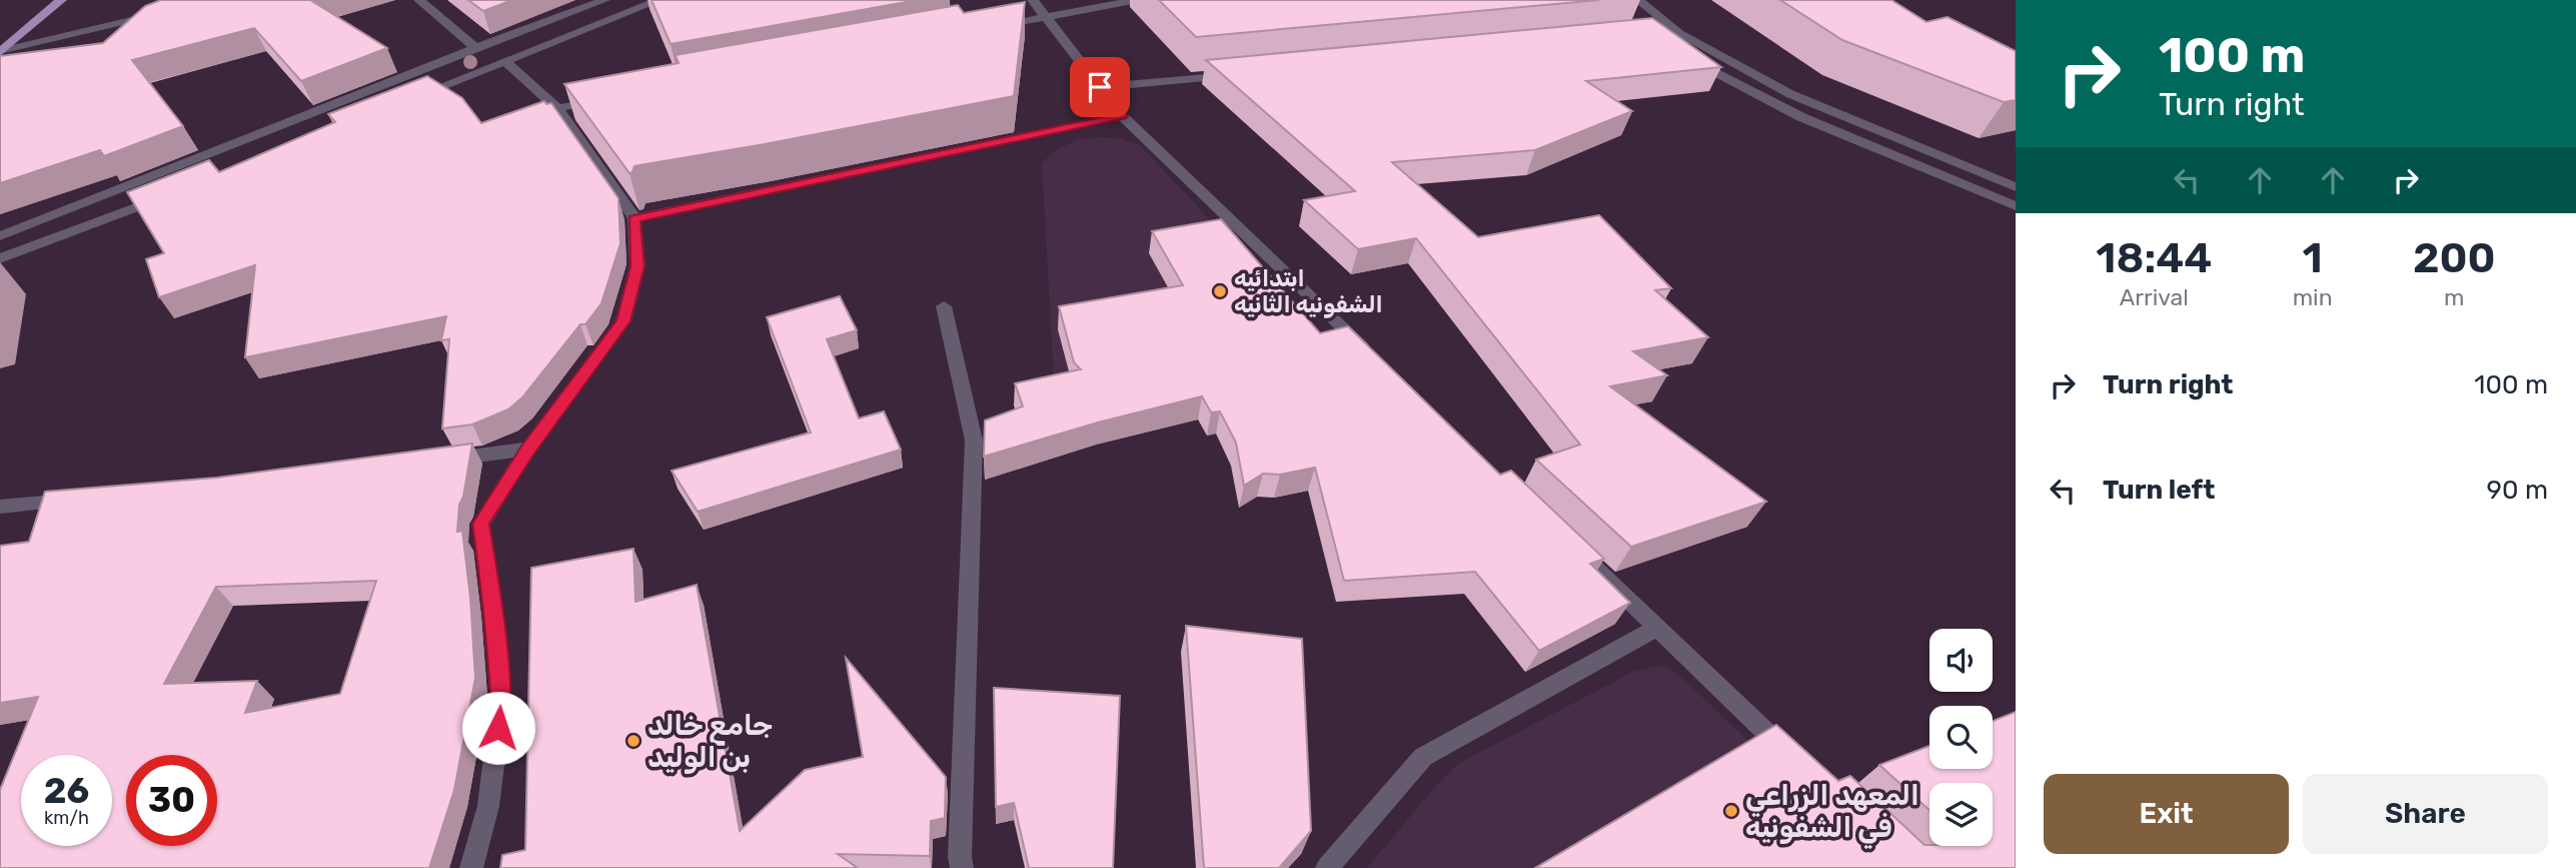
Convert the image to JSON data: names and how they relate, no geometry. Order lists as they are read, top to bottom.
{
  "places": ["ابتدائيه الشفونيه الثانيه", "جامع خالد بن الوليد", "المعهد الزراعي في الشفونيه"],
  "page": {
    "turn": ["100 m", "Turn right"],
    "eta": [
      "18:44",
      "Arrival",
      "1",
      "min",
      "200",
      "m"
    ],
    "list": [
      {
        "name": "Turn right",
        "value": "100 m"
      },
      {
        "name": "Turn left",
        "value": "90 m"
      }
    ],
    "speed": "26 km/h",
    "limit": "30",
    "buttons": ["Exit", "Share"]
  }
}
